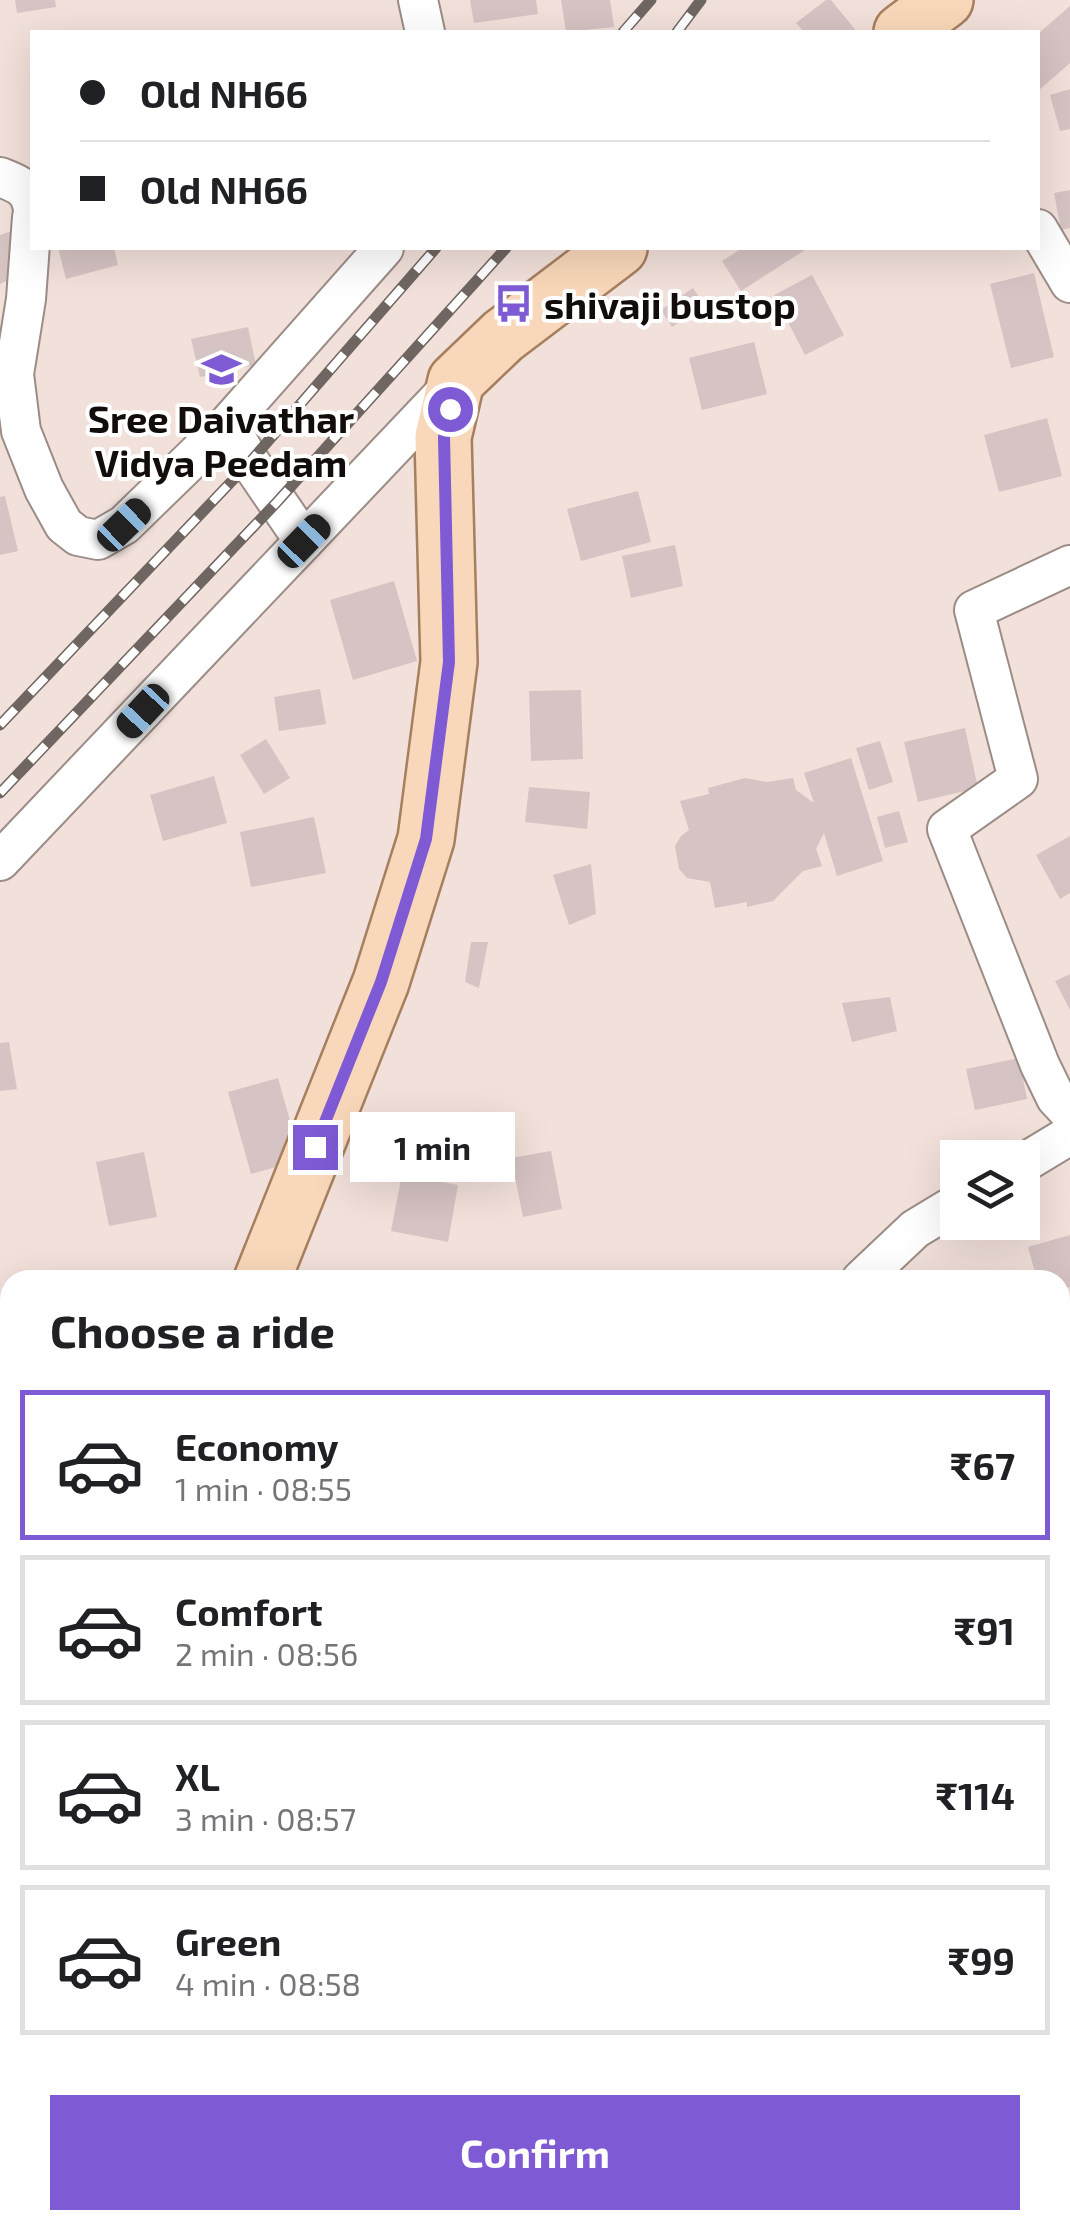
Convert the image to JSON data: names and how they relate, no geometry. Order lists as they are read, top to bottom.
{
  "places": {
    "bus stop": ["shivaji bustop"],
    "school or university": ["Sree Daivathar Vidya Peedam"]
  },
  "page": {
    "banner": ["Old NH66", "Old NH66"],
    "bubble": "1 min",
    "heading": "Choose a ride",
    "list": [
      {
        "name": "Economy",
        "note": "1 min · 08:55",
        "value": "₹67"
      },
      {
        "name": "Comfort",
        "note": "2 min · 08:56",
        "value": "₹91"
      },
      {
        "name": "XL",
        "note": "3 min · 08:57",
        "value": "₹114"
      },
      {
        "name": "Green",
        "note": "4 min · 08:58",
        "value": "₹99"
      }
    ],
    "buttons": "Confirm"
  }
}
